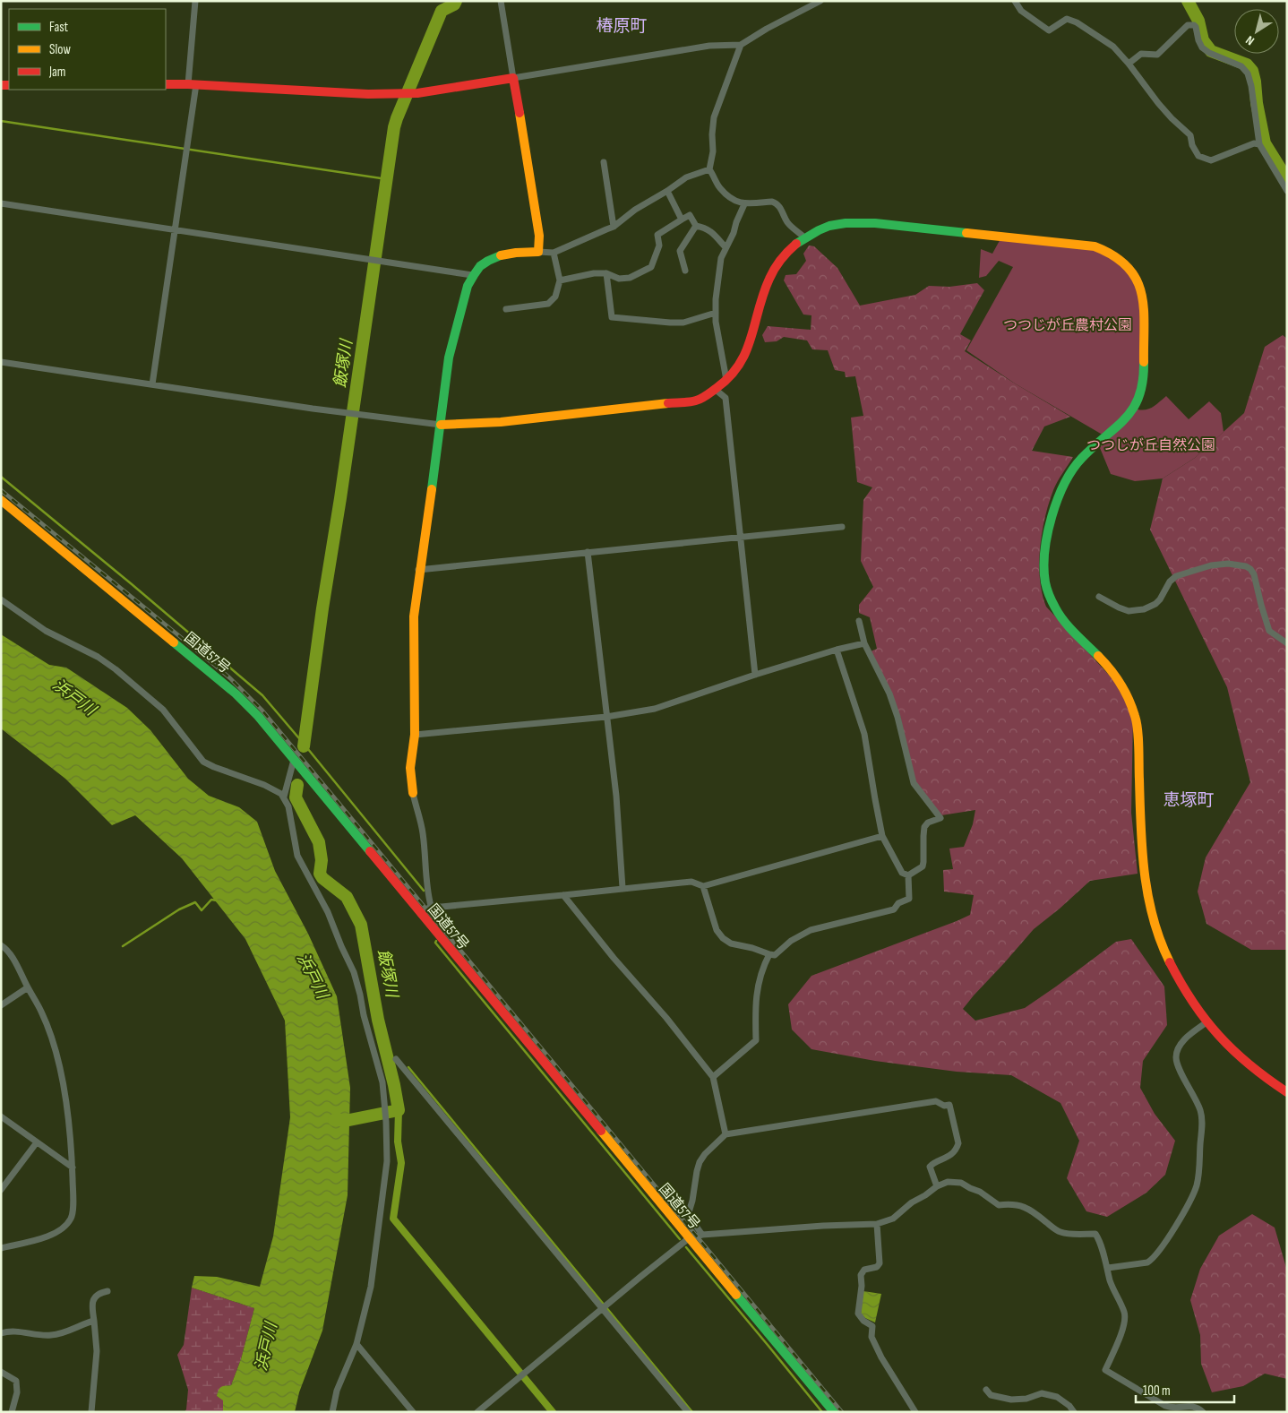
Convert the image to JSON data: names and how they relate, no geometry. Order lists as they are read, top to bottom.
{
  "streets": {
    "main road": ["国道57号"]
  },
  "districts": ["椿原町", "恵塚町"],
  "water": ["飯塚川", "浜戸川"],
  "parks": ["つつじが丘農村公園", "つつじが丘自然公園"],
  "legend": ["Fast", "Slow", "Jam"],
  "scale_bar": "100 m",
  "north": "bottom left"
}
